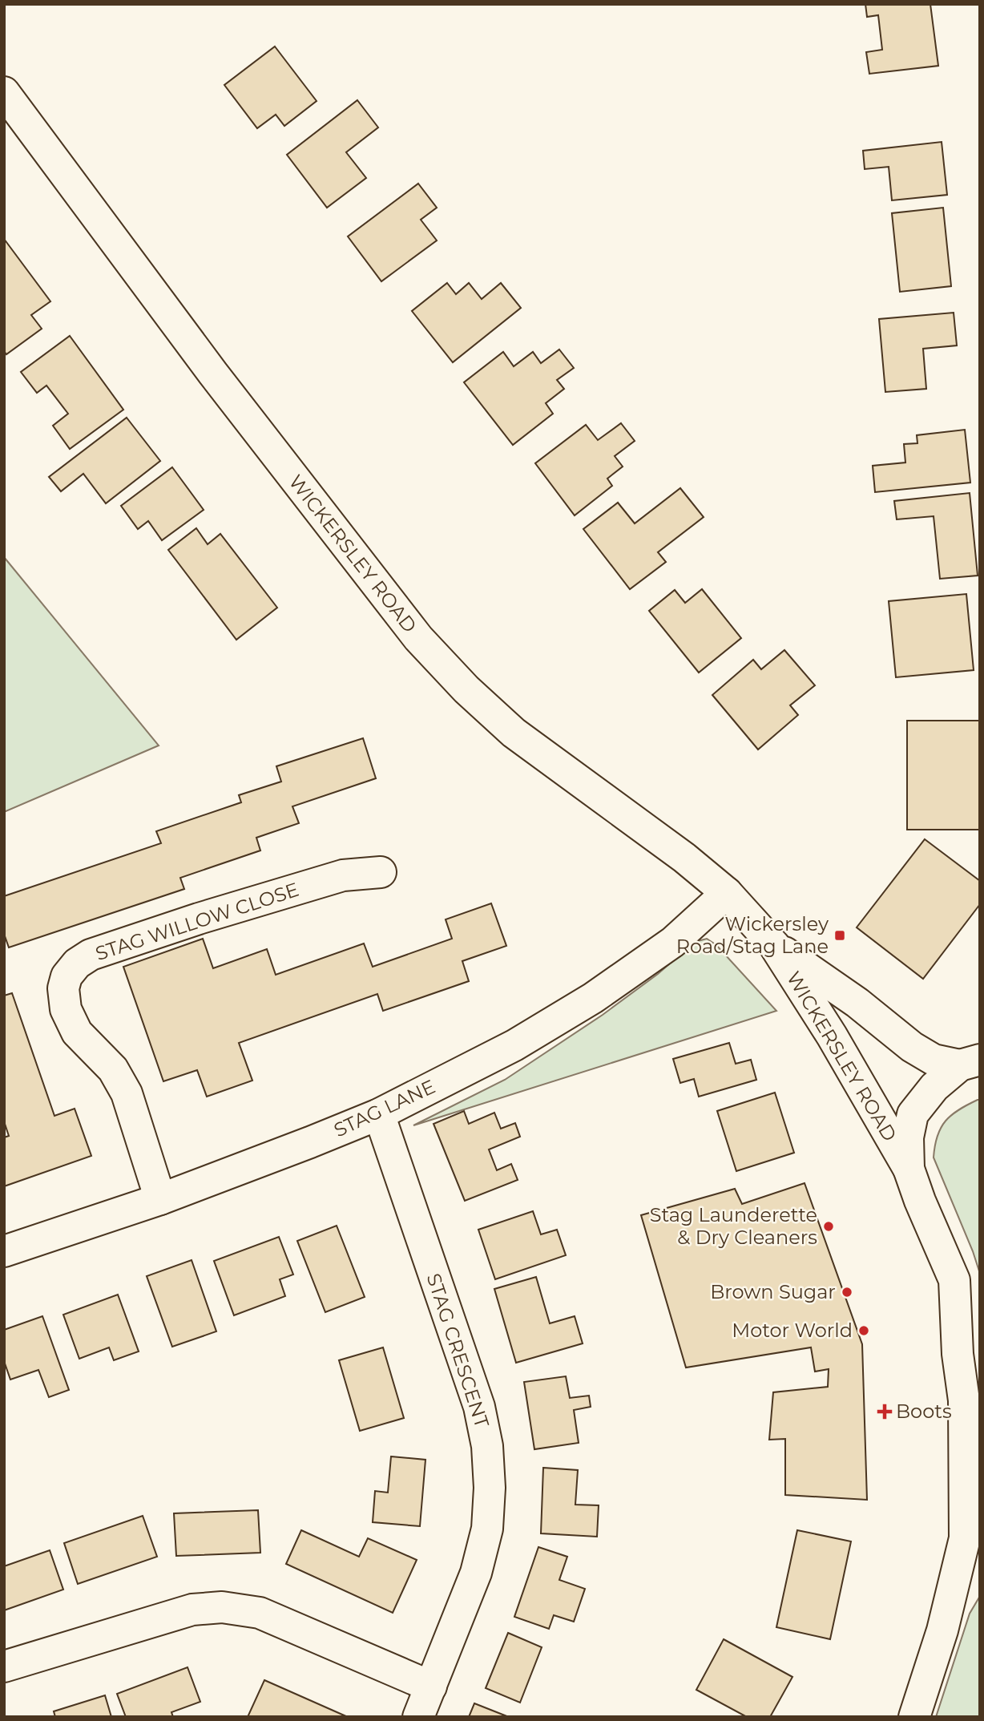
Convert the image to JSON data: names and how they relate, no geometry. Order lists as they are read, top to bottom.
{
  "streets": {
    "street": [
      "WICKERSLEY ROAD",
      "STAG WILLOW CLOSE",
      "STAG LANE",
      "STAG CRESCENT"
    ]
  },
  "crossings": [
    ["WICKERSLEY ROAD", "STAG LANE"],
    ["STAG WILLOW CLOSE", "STAG LANE"],
    ["STAG LANE", "STAG CRESCENT"]
  ],
  "places": {
    "transit": ["Wickersley Road/Stag Lane"],
    "other": ["Stag Launderette & Dry Cleaners", "Brown Sugar", "Motor World"],
    "health": ["Boots"]
  }
}
